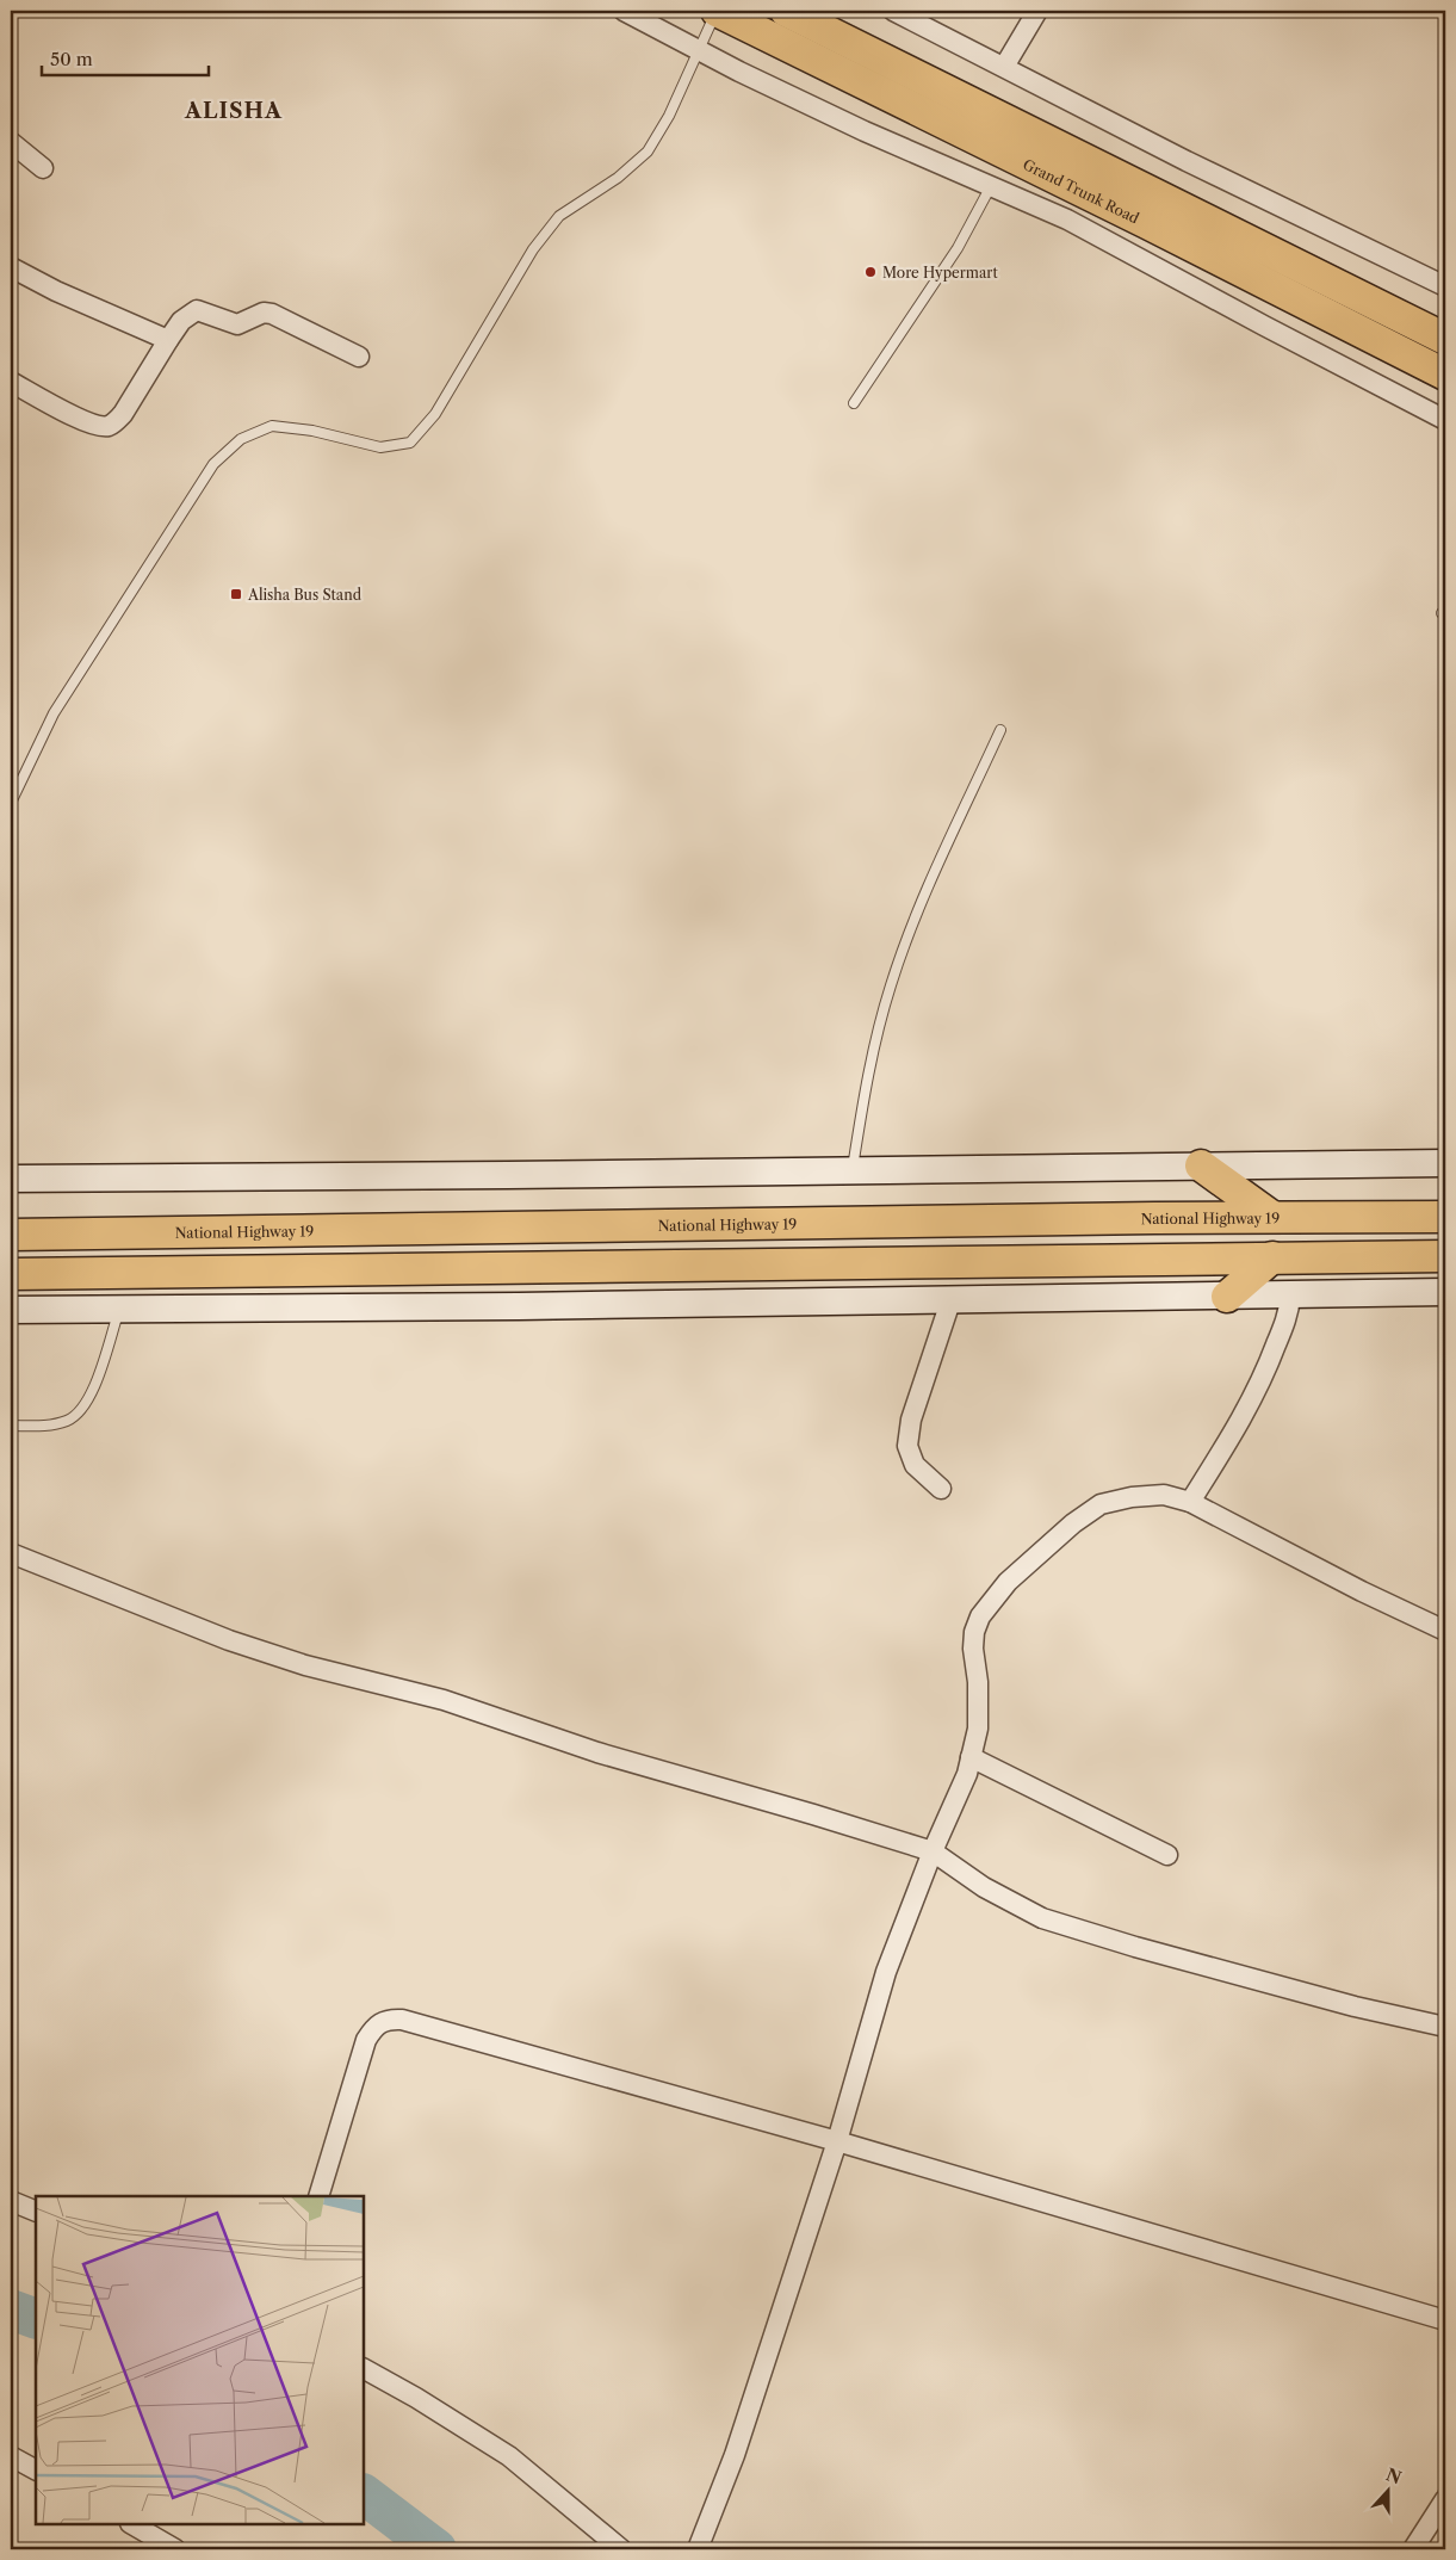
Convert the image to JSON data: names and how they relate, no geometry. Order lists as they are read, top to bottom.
{
  "streets": {
    "highway": ["Grand Trunk Road", "National Highway 19"]
  },
  "districts": ["ALISHA"],
  "places": {
    "other": ["More Hypermart"],
    "transit": ["Alisha Bus Stand"]
  },
  "scale_bar": "50 m",
  "north": "top"
}
